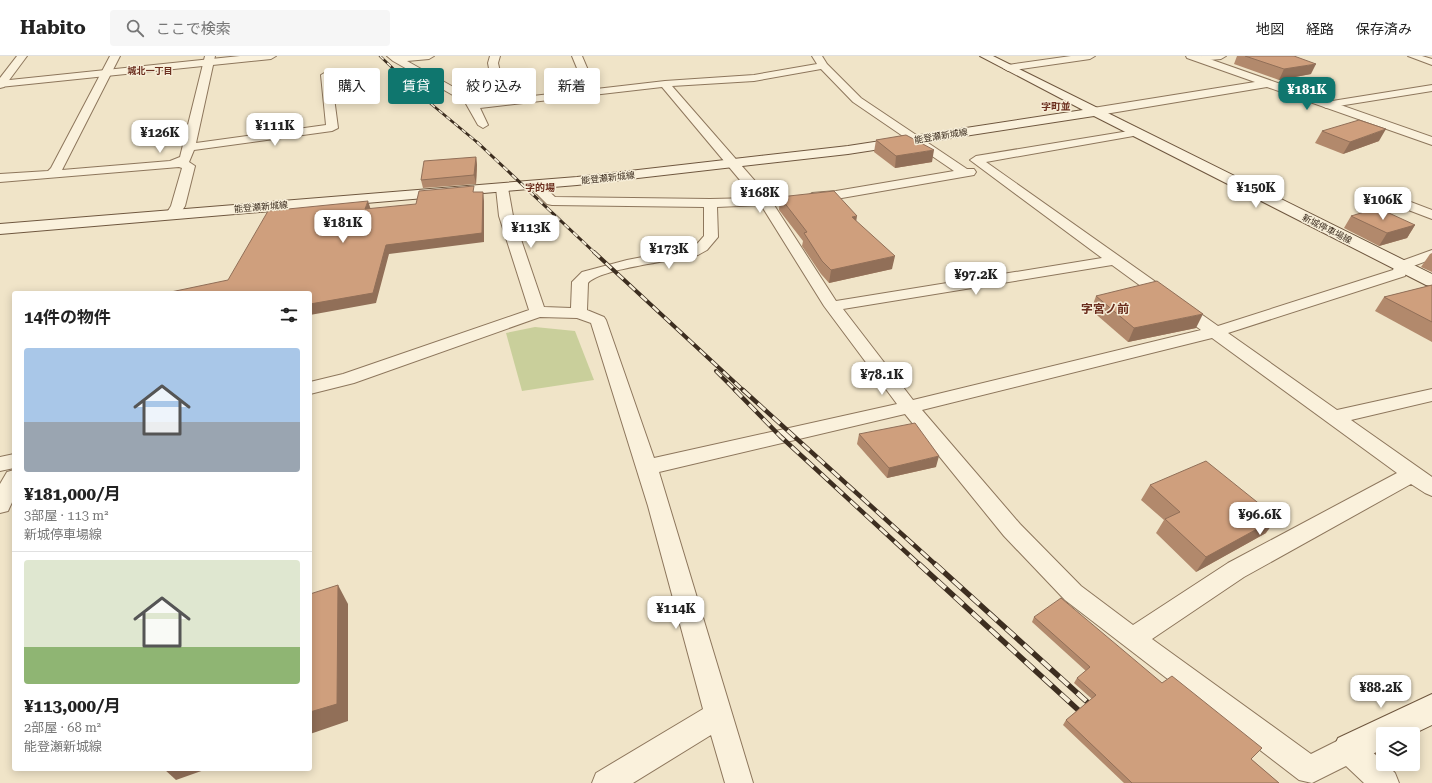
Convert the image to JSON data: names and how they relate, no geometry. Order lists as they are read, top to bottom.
{
  "streets": {
    "main road": ["能登瀬新城線", "新城停車場線"]
  },
  "crossings": [
    ["能登瀬新城線", "新城停車場線"]
  ],
  "districts": [
    "城北一丁目",
    "字町並",
    "字的場",
    "字宮ノ前"
  ],
  "page": {
    "header": "Habito",
    "search": "ここで検索",
    "nav": ["地図", "経路", "保存済み"],
    "chip": [
      "購入",
      "賃貸",
      "絞り込み",
      "新着"
    ],
    "price": [
      "¥181K",
      "¥111K",
      "¥126K",
      "¥150K",
      "¥168K",
      "¥106K",
      "¥181K",
      "¥113K",
      "¥173K",
      "¥97.2K",
      "¥78.1K",
      "¥96.6K",
      "¥114K",
      "¥88.2K"
    ],
    "heading": "14件の物件",
    "list": [
      {
        "name": "¥181,000/月",
        "note": "3部屋 · 113 m² · 新城停車場線"
      },
      {
        "name": "¥113,000/月",
        "note": "2部屋 · 68 m² · 能登瀬新城線"
      }
    ]
  }
}
